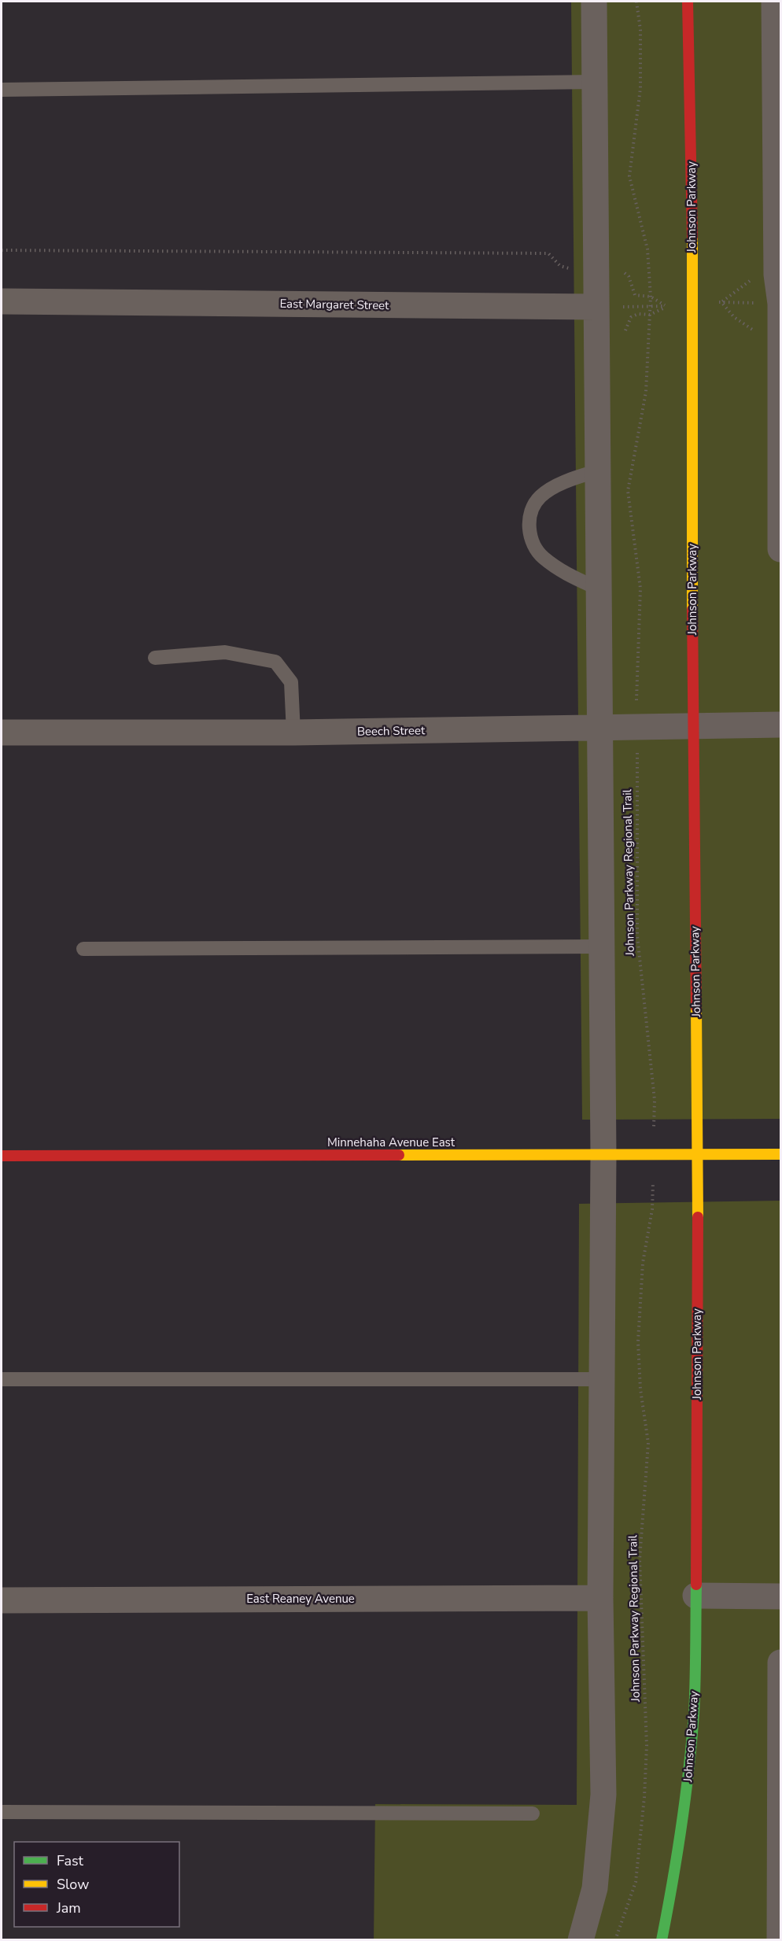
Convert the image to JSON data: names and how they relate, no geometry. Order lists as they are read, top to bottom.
{
  "streets": {
    "street": [
      "Johnson Parkway",
      "East Margaret Street",
      "Beech Street",
      "Minnehaha Avenue East",
      "East Reaney Avenue"
    ],
    "path": ["Johnson Parkway Regional Trail"]
  },
  "crossings": [
    ["Johnson Parkway", "Beech Street"],
    ["Johnson Parkway", "Minnehaha Avenue East"]
  ],
  "legend": ["Fast", "Slow", "Jam"]
}
